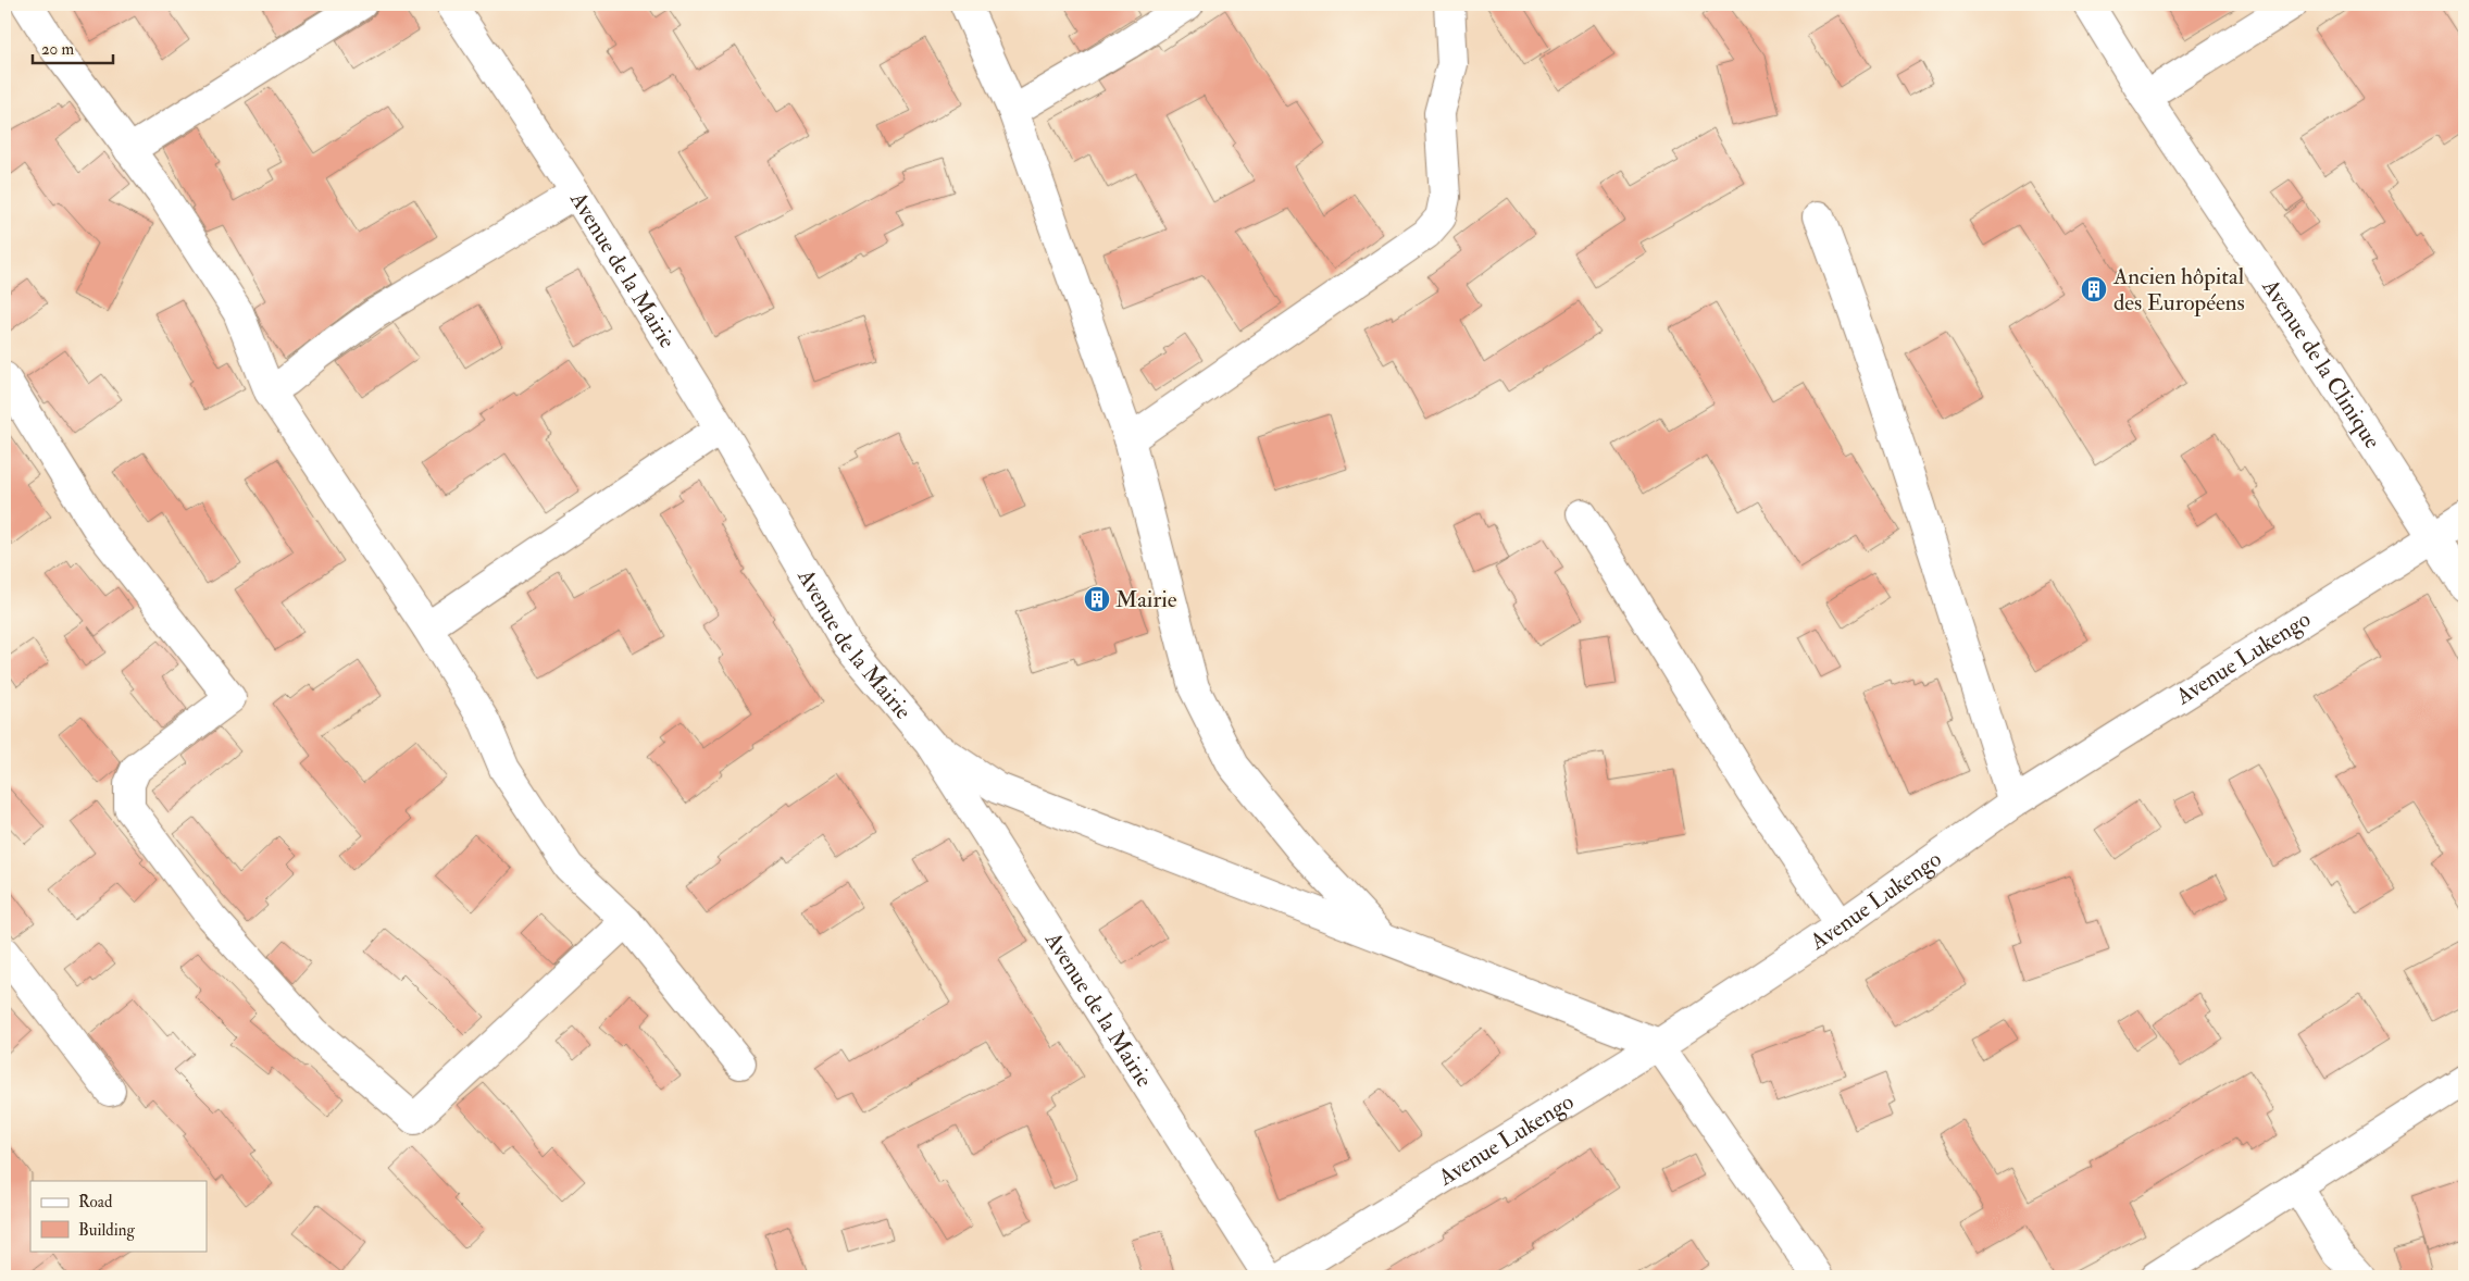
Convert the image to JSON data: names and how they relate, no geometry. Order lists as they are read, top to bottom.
{
  "streets": {
    "street": ["Avenue de la Mairie", "Avenue de la Clinique", "Avenue Lukengo"]
  },
  "crossings": [
    ["Avenue de la Clinique", "Avenue Lukengo"]
  ],
  "places": {
    "building": ["Ancien hôpital des Européens", "Mairie"]
  },
  "legend": ["Road", "Building"],
  "scale_bar": "20 m"
}
